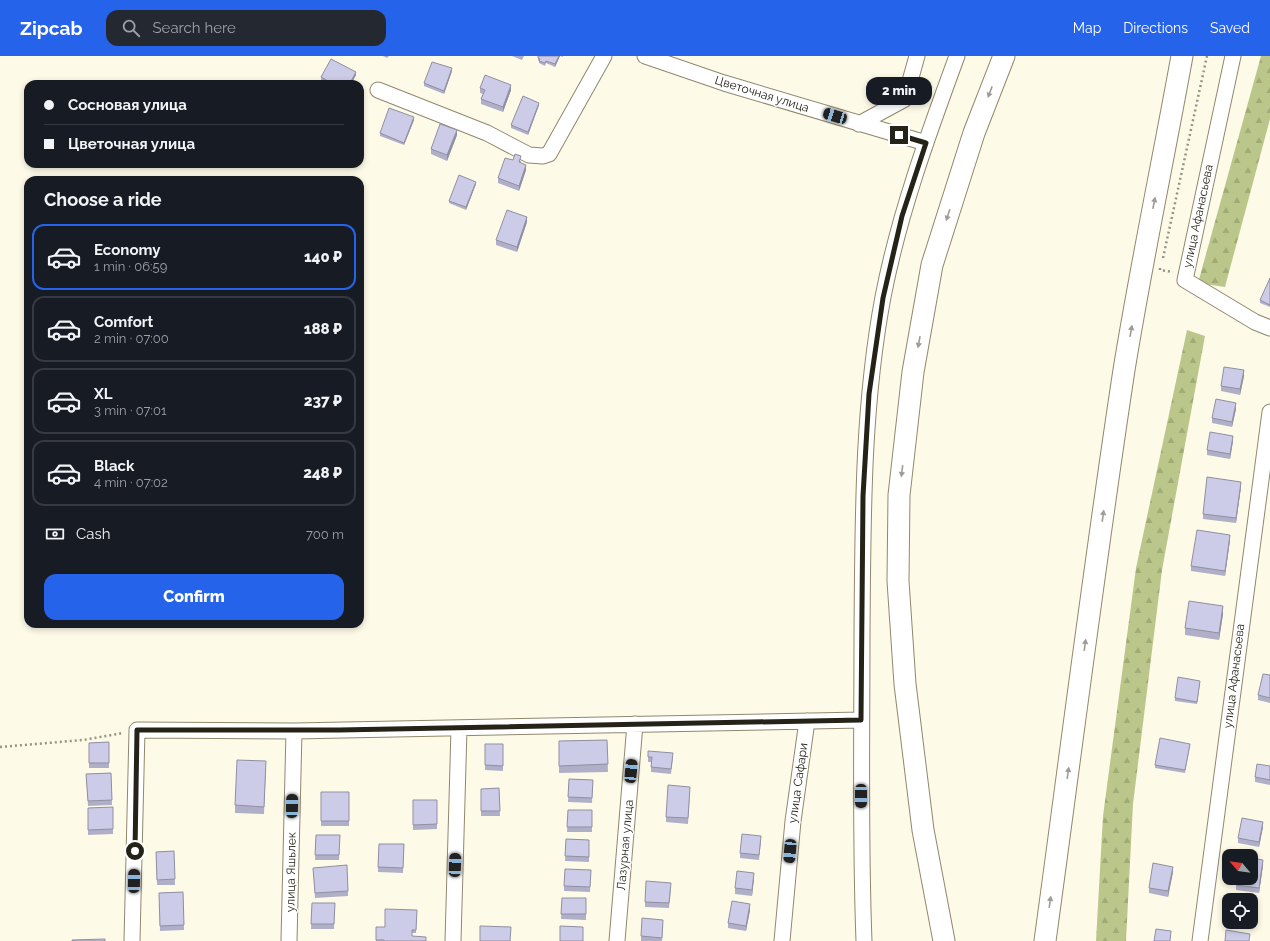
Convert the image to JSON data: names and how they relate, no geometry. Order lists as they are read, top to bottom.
{
  "streets": {
    "street": [
      "Цветочная улица",
      "улица Афанасьева",
      "улица Сафари",
      "Лазурная улица",
      "улица Яшьлек"
    ]
  },
  "north": "top left",
  "page": {
    "header": "Zipcab",
    "search": "Search here",
    "nav": ["Map", "Directions", "Saved"],
    "bubble": "2 min",
    "banner": ["Сосновая улица", "Цветочная улица"],
    "heading": "Choose a ride",
    "list": [
      {
        "name": "Economy",
        "note": "1 min · 06:59",
        "value": "140 ₽"
      },
      {
        "name": "Comfort",
        "note": "2 min · 07:00",
        "value": "188 ₽"
      },
      {
        "name": "XL",
        "note": "3 min · 07:01",
        "value": "237 ₽"
      },
      {
        "name": "Black",
        "note": "4 min · 07:02",
        "value": "248 ₽"
      }
    ],
    "pay": ["Cash", "700 m"],
    "buttons": "Confirm"
  }
}
